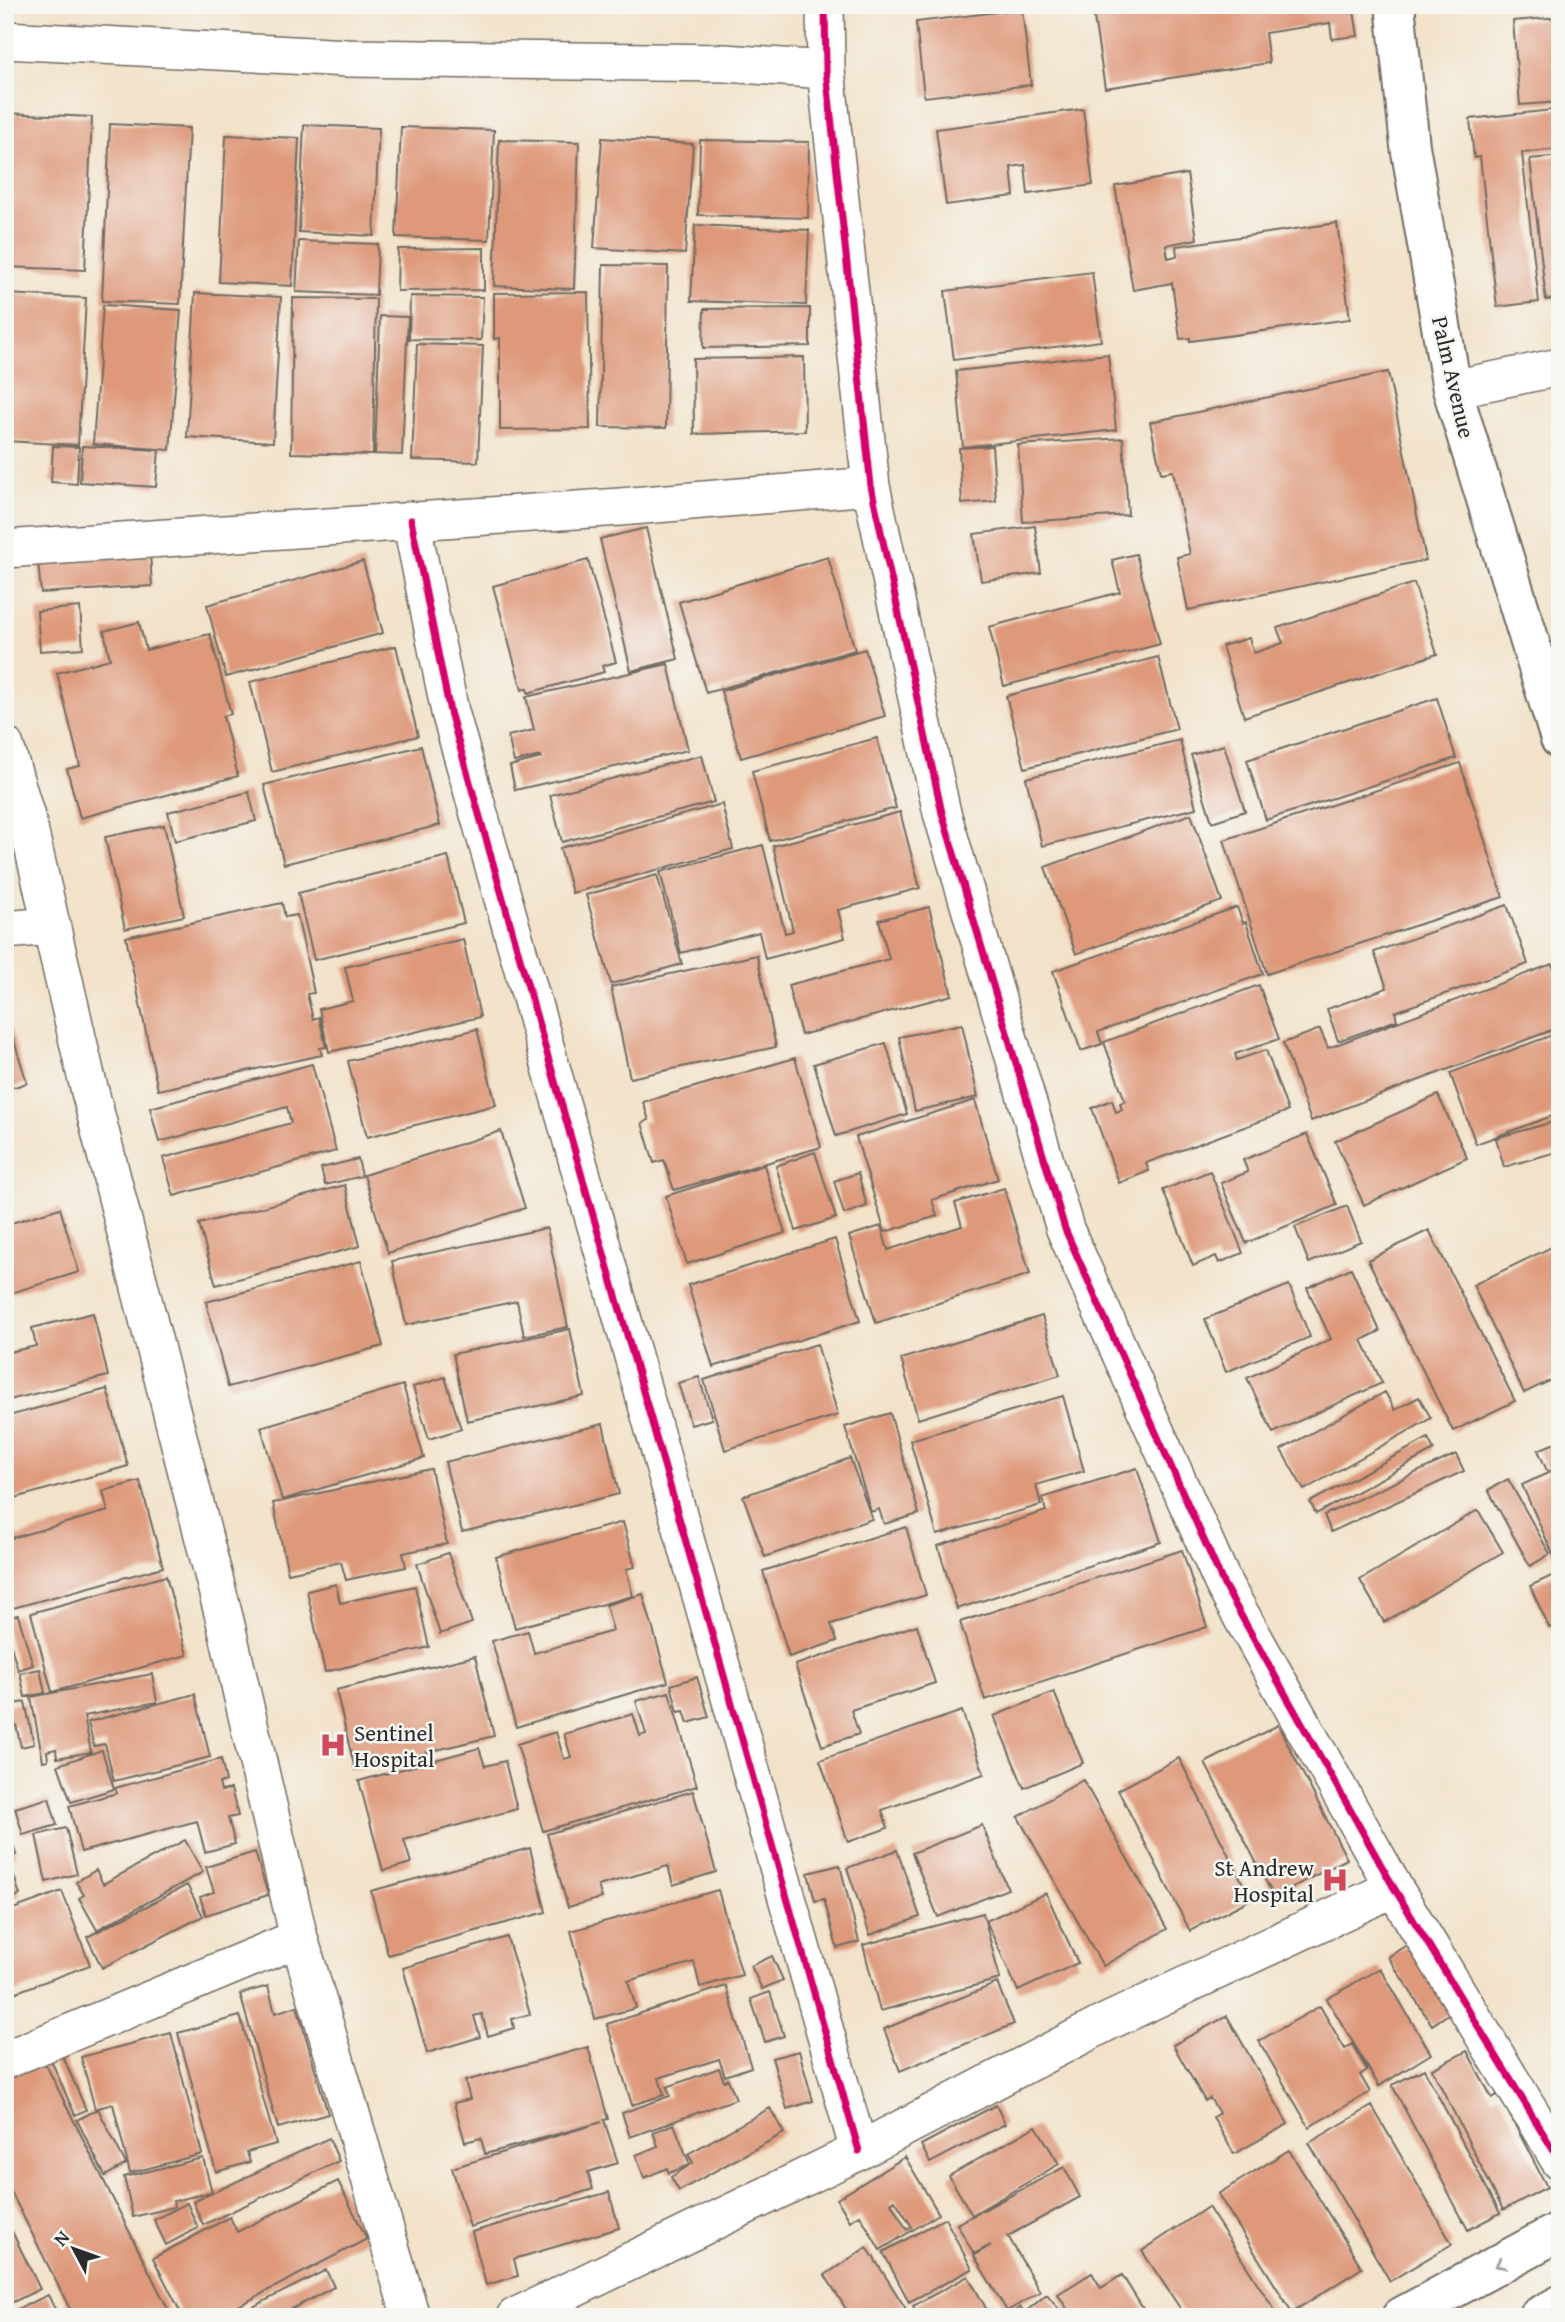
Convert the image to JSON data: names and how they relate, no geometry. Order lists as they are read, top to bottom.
{
  "streets": {
    "street": ["Palm Avenue"]
  },
  "places": {
    "hospital": ["Sentinel Hospital", "St Andrew Hospital"]
  },
  "north": "top left"
}
